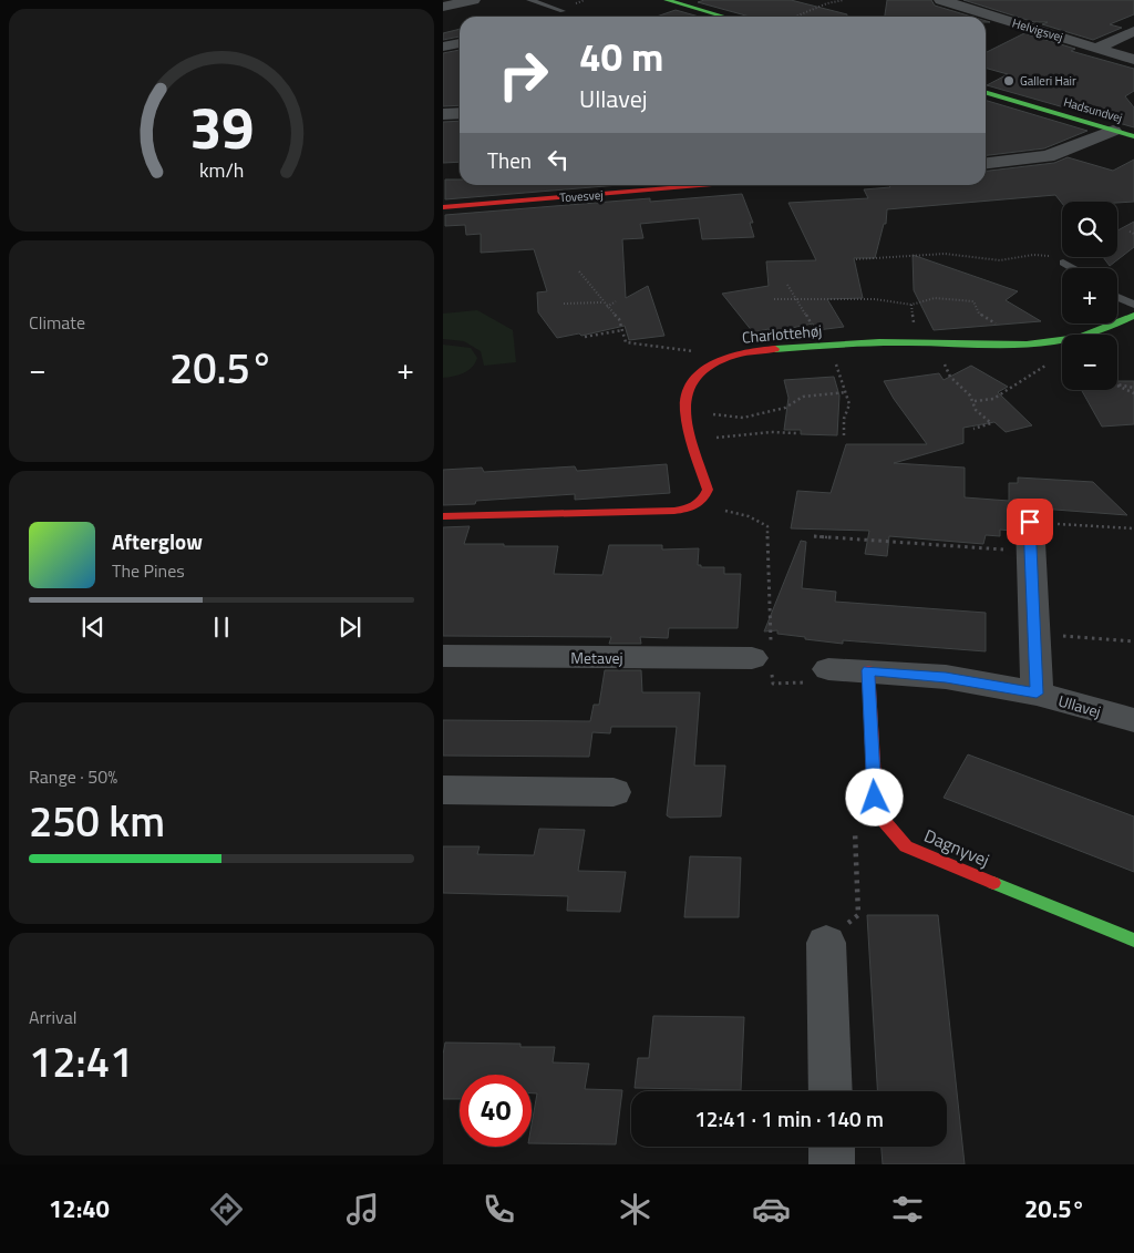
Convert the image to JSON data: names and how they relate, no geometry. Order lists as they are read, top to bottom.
{
  "streets": {
    "street": [
      "Helvigsvej",
      "Hadsundvej",
      "Tovesvej",
      "Charlottehøj",
      "Metavej",
      "Ullavej",
      "Dagnyvej"
    ]
  },
  "crossings": [
    ["Ullavej", "Dagnyvej"]
  ],
  "places": ["Galleri Hair"],
  "page": {
    "turn": ["40 m", "Ullavej"],
    "then": "Then",
    "map_buttons": ["+", "−"],
    "tile": [
      "Climate",
      ["Range · 50%", "250 km"],
      ["Arrival", "12:41"]
    ],
    "heat": ["−", "20.5°", "+"],
    "song": ["Afterglow", "The Pines"],
    "limit": "40",
    "trip": "12:41 · 1 min · 140 m",
    "tabs": ["12:40", "20.5°"],
    "gauge": ["39", "km/h"]
  }
}
